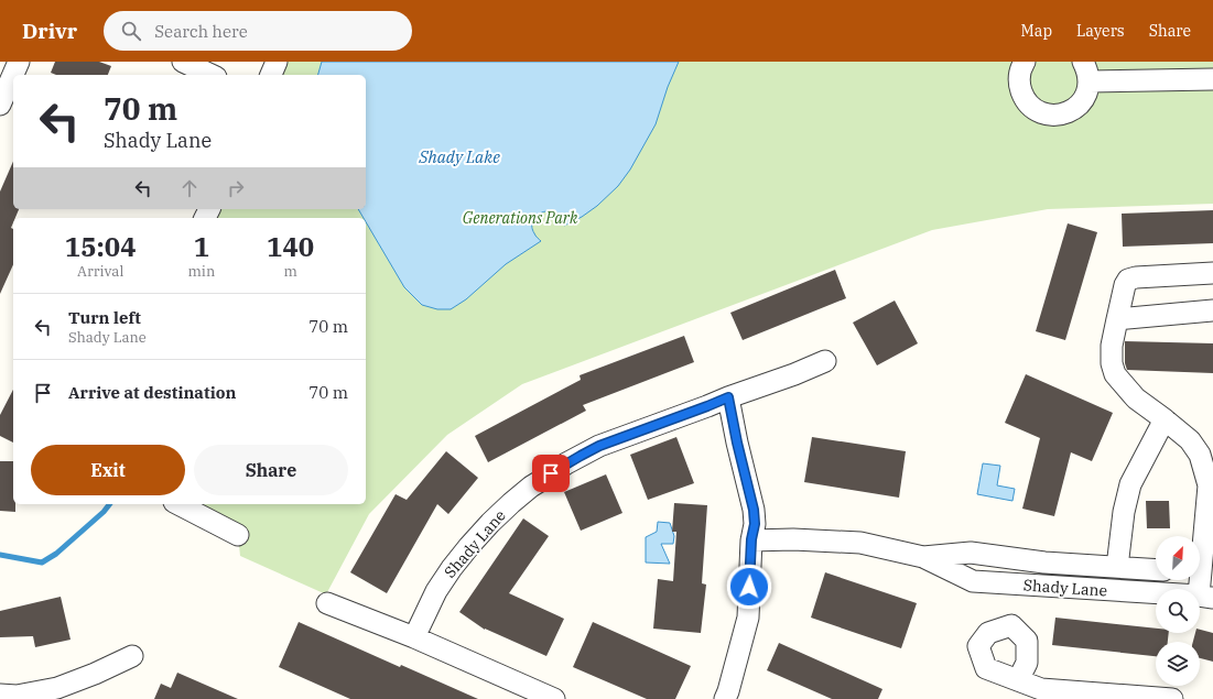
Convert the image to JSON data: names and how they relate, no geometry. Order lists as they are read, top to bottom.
{
  "streets": {
    "street": ["Shady Lane"]
  },
  "water": ["Shady Lake"],
  "parks": ["Generations Park"],
  "north": "top right",
  "page": {
    "header": "Drivr",
    "search": "Search here",
    "nav": ["Map", "Layers", "Share"],
    "turn": ["70 m", "Shady Lane"],
    "eta": [
      "15:04",
      "Arrival",
      "1",
      "min",
      "140",
      "m"
    ],
    "list": [
      {
        "name": "Turn left",
        "note": "Shady Lane",
        "value": "70 m"
      },
      {
        "name": "Arrive at destination",
        "value": "70 m"
      }
    ],
    "buttons": ["Exit", "Share"]
  }
}
